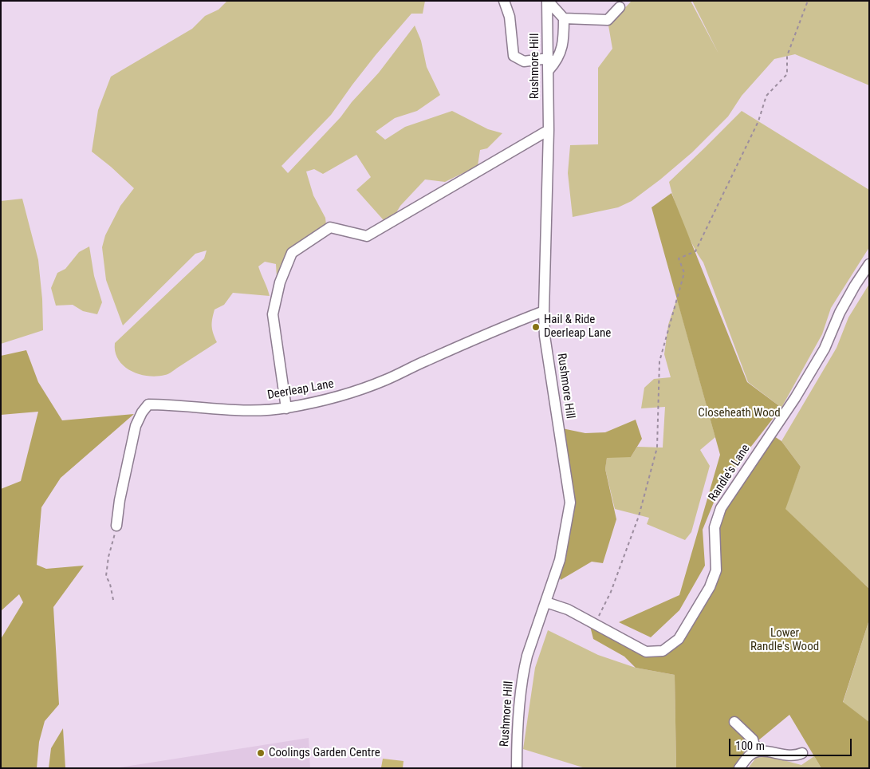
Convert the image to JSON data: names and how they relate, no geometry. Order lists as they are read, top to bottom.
{
  "streets": {
    "street": ["Rushmore Hill", "Deerleap Lane", "Randle's Lane"]
  },
  "crossings": [
    ["Rushmore Hill", "Deerleap Lane"],
    ["Rushmore Hill", "Randle's Lane"]
  ],
  "parks": ["Closeheath Wood", "Lower Randle's Wood"],
  "places": ["Hail & Ride Deerleap Lane", "Coolings Garden Centre"],
  "scale_bar": "100 m"
}
